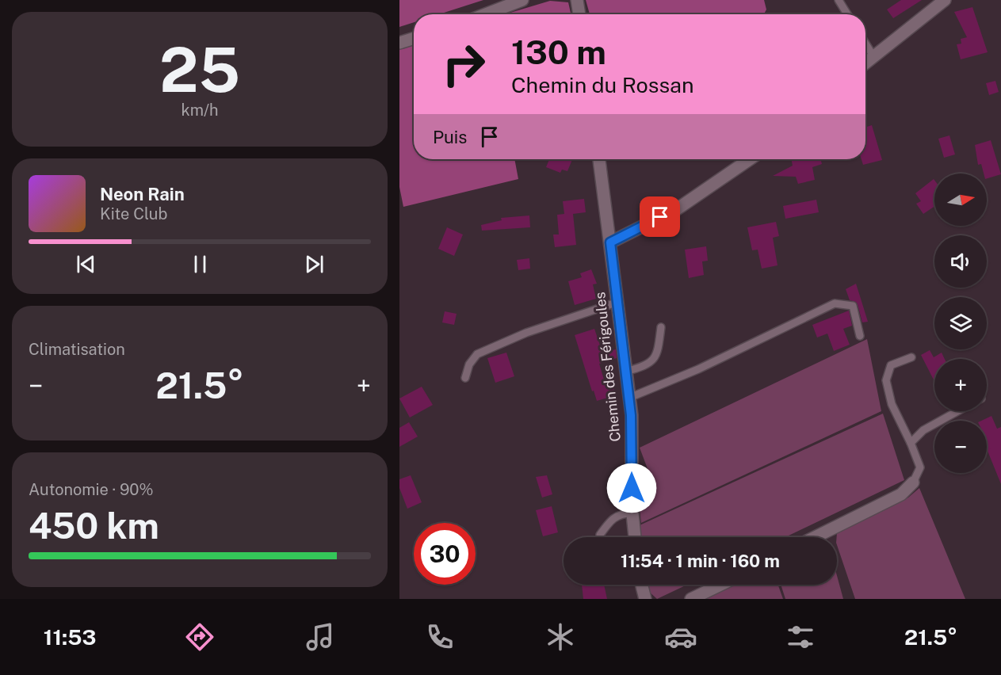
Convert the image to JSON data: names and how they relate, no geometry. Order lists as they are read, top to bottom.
{
  "streets": {
    "street": ["Chemin des Férigoules"]
  },
  "north": "right",
  "page": {
    "tile": [
      ["25", "km/h"],
      "Climatisation",
      ["Autonomie · 90%", "450 km"]
    ],
    "turn": ["130 m", "Chemin du Rossan"],
    "then": "Puis",
    "map_buttons": ["+", "−"],
    "song": ["Neon Rain", "Kite Club"],
    "heat": ["−", "21.5°", "+"],
    "limit": "30",
    "trip": "11:54 · 1 min · 160 m",
    "tabs": ["11:53", "21.5°"]
  }
}
